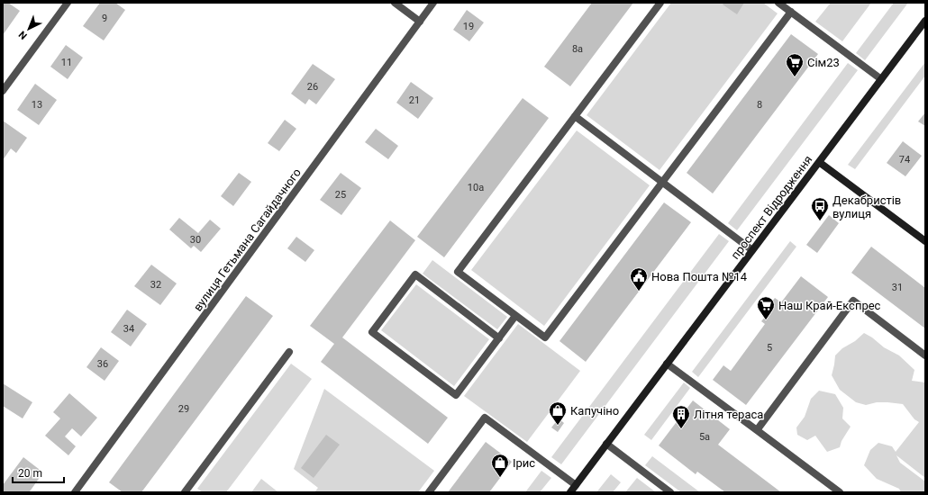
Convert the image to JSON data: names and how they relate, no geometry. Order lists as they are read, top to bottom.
{
  "streets": {
    "main road": ["проспект Відродження"],
    "street": ["вулиця Гетьмана Сагайдачного"]
  },
  "places": {
    "supermarket": ["Сім23", "Наш Край-Експрес"],
    "bus stop": ["Декабристів вулиця"],
    "public building": ["Нова Пошта №14"],
    "shop": ["Капучіно", "Ірис"],
    "building": ["Літня тераса"]
  },
  "house_numbers": [
    "9",
    "19",
    "8а",
    "11",
    "26",
    "21",
    "13",
    "8",
    "74",
    "10а",
    "25",
    "30",
    "32",
    "31",
    "34",
    "5",
    "36",
    "29",
    "5а"
  ],
  "scale_bar": "20 m",
  "north": "bottom left"
}
